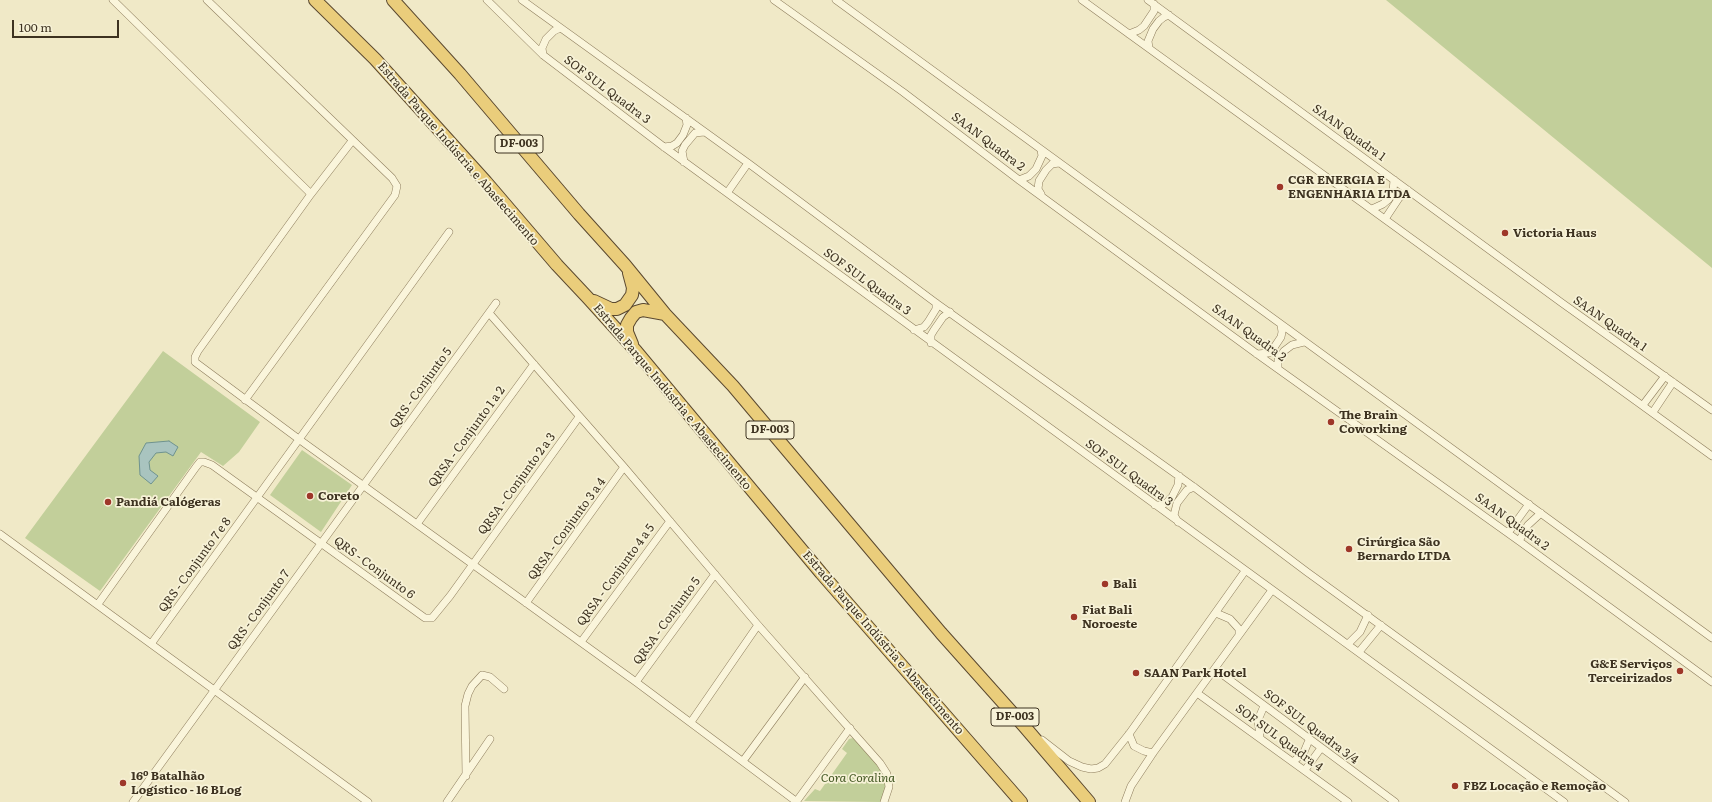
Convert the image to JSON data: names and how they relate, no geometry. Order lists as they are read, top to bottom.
{
  "streets": {
    "highway": ["DF-003", "Estrada Parque Indústria e Abastecimento"],
    "street": [
      "SOF SUL Quadra 3",
      "SAAN Quadra 1",
      "SAAN Quadra 2",
      "QRS - Conjunto 5",
      "QRSA - Conjunto 1 a 2",
      "QRSA - Conjunto 2 a 3",
      "QRSA - Conjunto 3 a 4",
      "QRS - Conjunto 7 e 8",
      "QRS - Conjunto 6",
      "QRSA - Conjunto 4 a 5",
      "QRS - Conjunto 7",
      "QRSA - Conjunto 5",
      "SOF SUL Quadra 3/4",
      "SOF SUL Quadra 4"
    ]
  },
  "crossings": [
    ["QRS - Conjunto 5", "QRS - Conjunto 6"],
    ["QRSA - Conjunto 2 a 3", "QRS - Conjunto 6"],
    ["QRS - Conjunto 6", "QRS - Conjunto 7"]
  ],
  "parks": ["Cora Coralina"],
  "places": [
    "CGR ENERGIA E ENGENHARIA LTDA",
    "Victoria Haus",
    "The Brain Coworking",
    "Coreto",
    "Pandiá Calógeras",
    "Cirúrgica São Bernardo LTDA",
    "Bali",
    "Fiat Bali Noroeste",
    "G&E Serviços Terceirizados",
    "SAAN Park Hotel",
    "16º Batalhão Logístico - 16 BLog",
    "FBZ Locação e Remoção"
  ],
  "scale_bar": "100 m"
}
